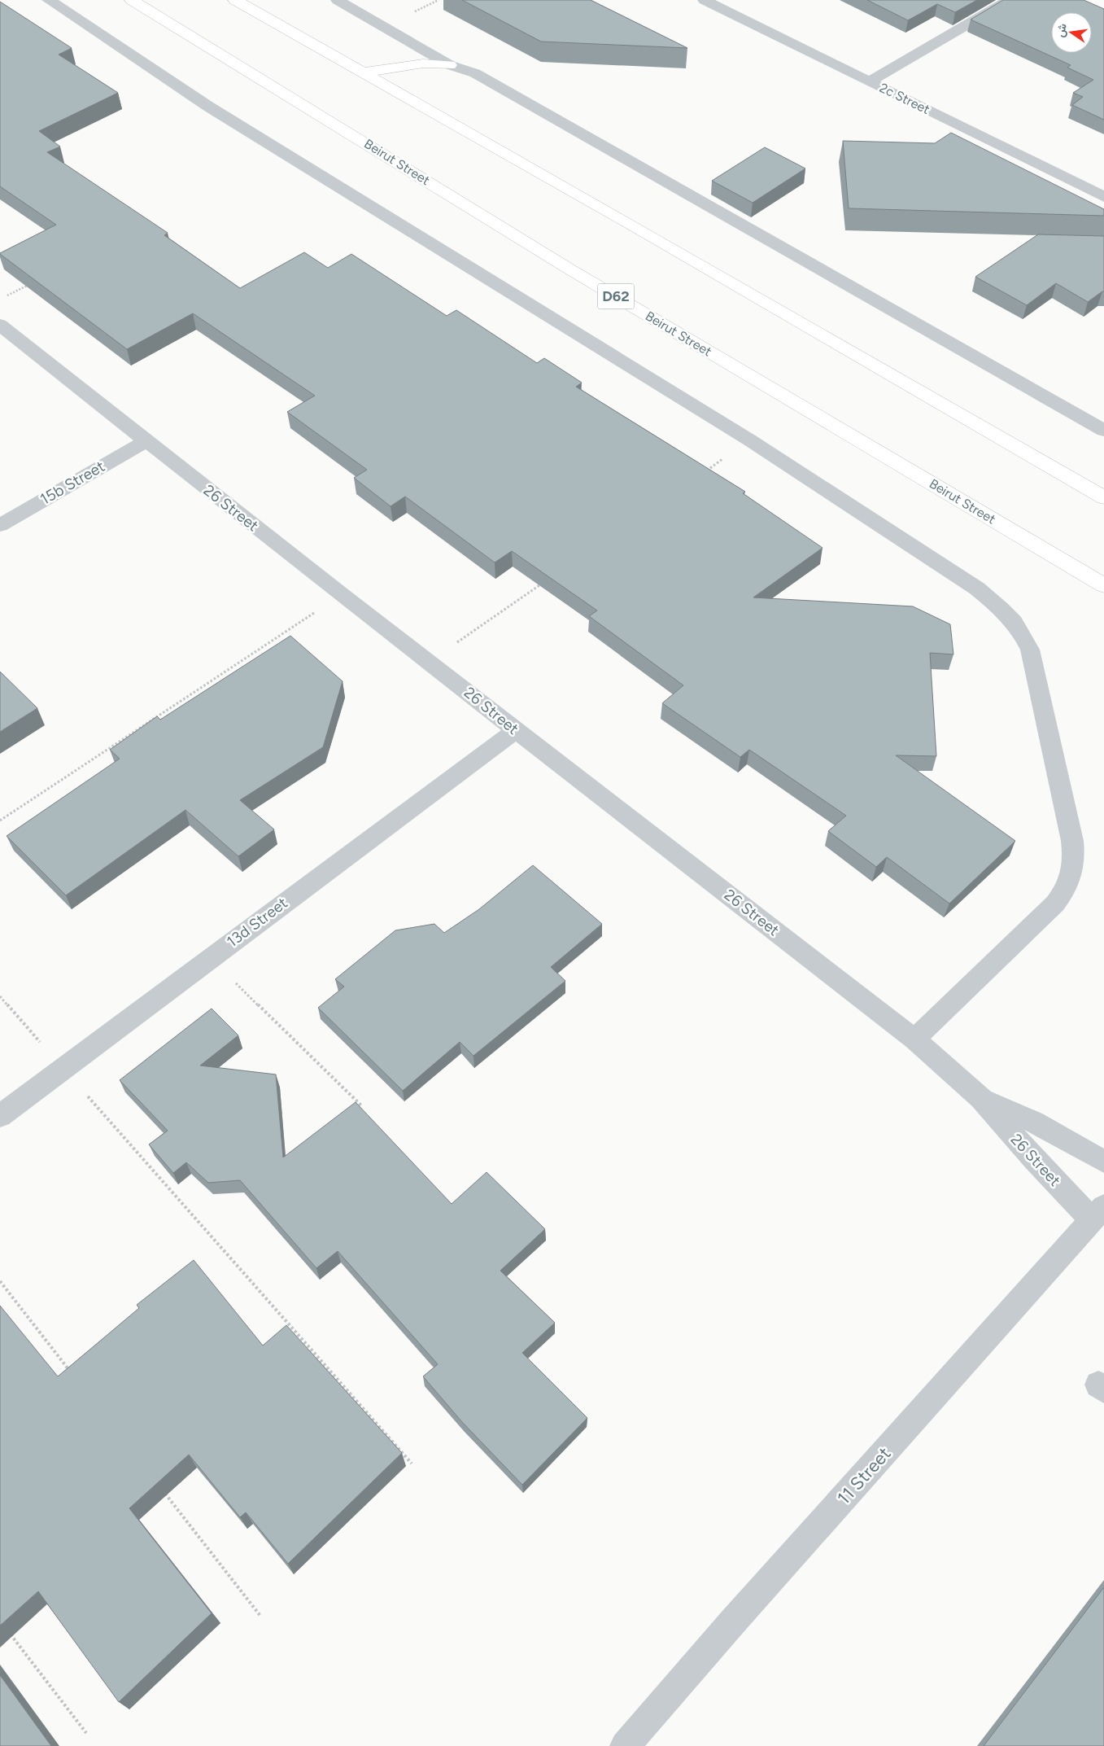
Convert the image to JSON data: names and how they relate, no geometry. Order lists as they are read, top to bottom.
{
  "streets": {
    "main road": ["Beirut Street", "D62"],
    "street": [
      "2c Street",
      "15b Street",
      "26 Street",
      "13d Street",
      "11 Street"
    ]
  },
  "crossings": [
    ["15b Street", "26 Street"],
    ["26 Street", "13d Street"],
    ["26 Street", "11 Street"]
  ],
  "north": "left"
}
